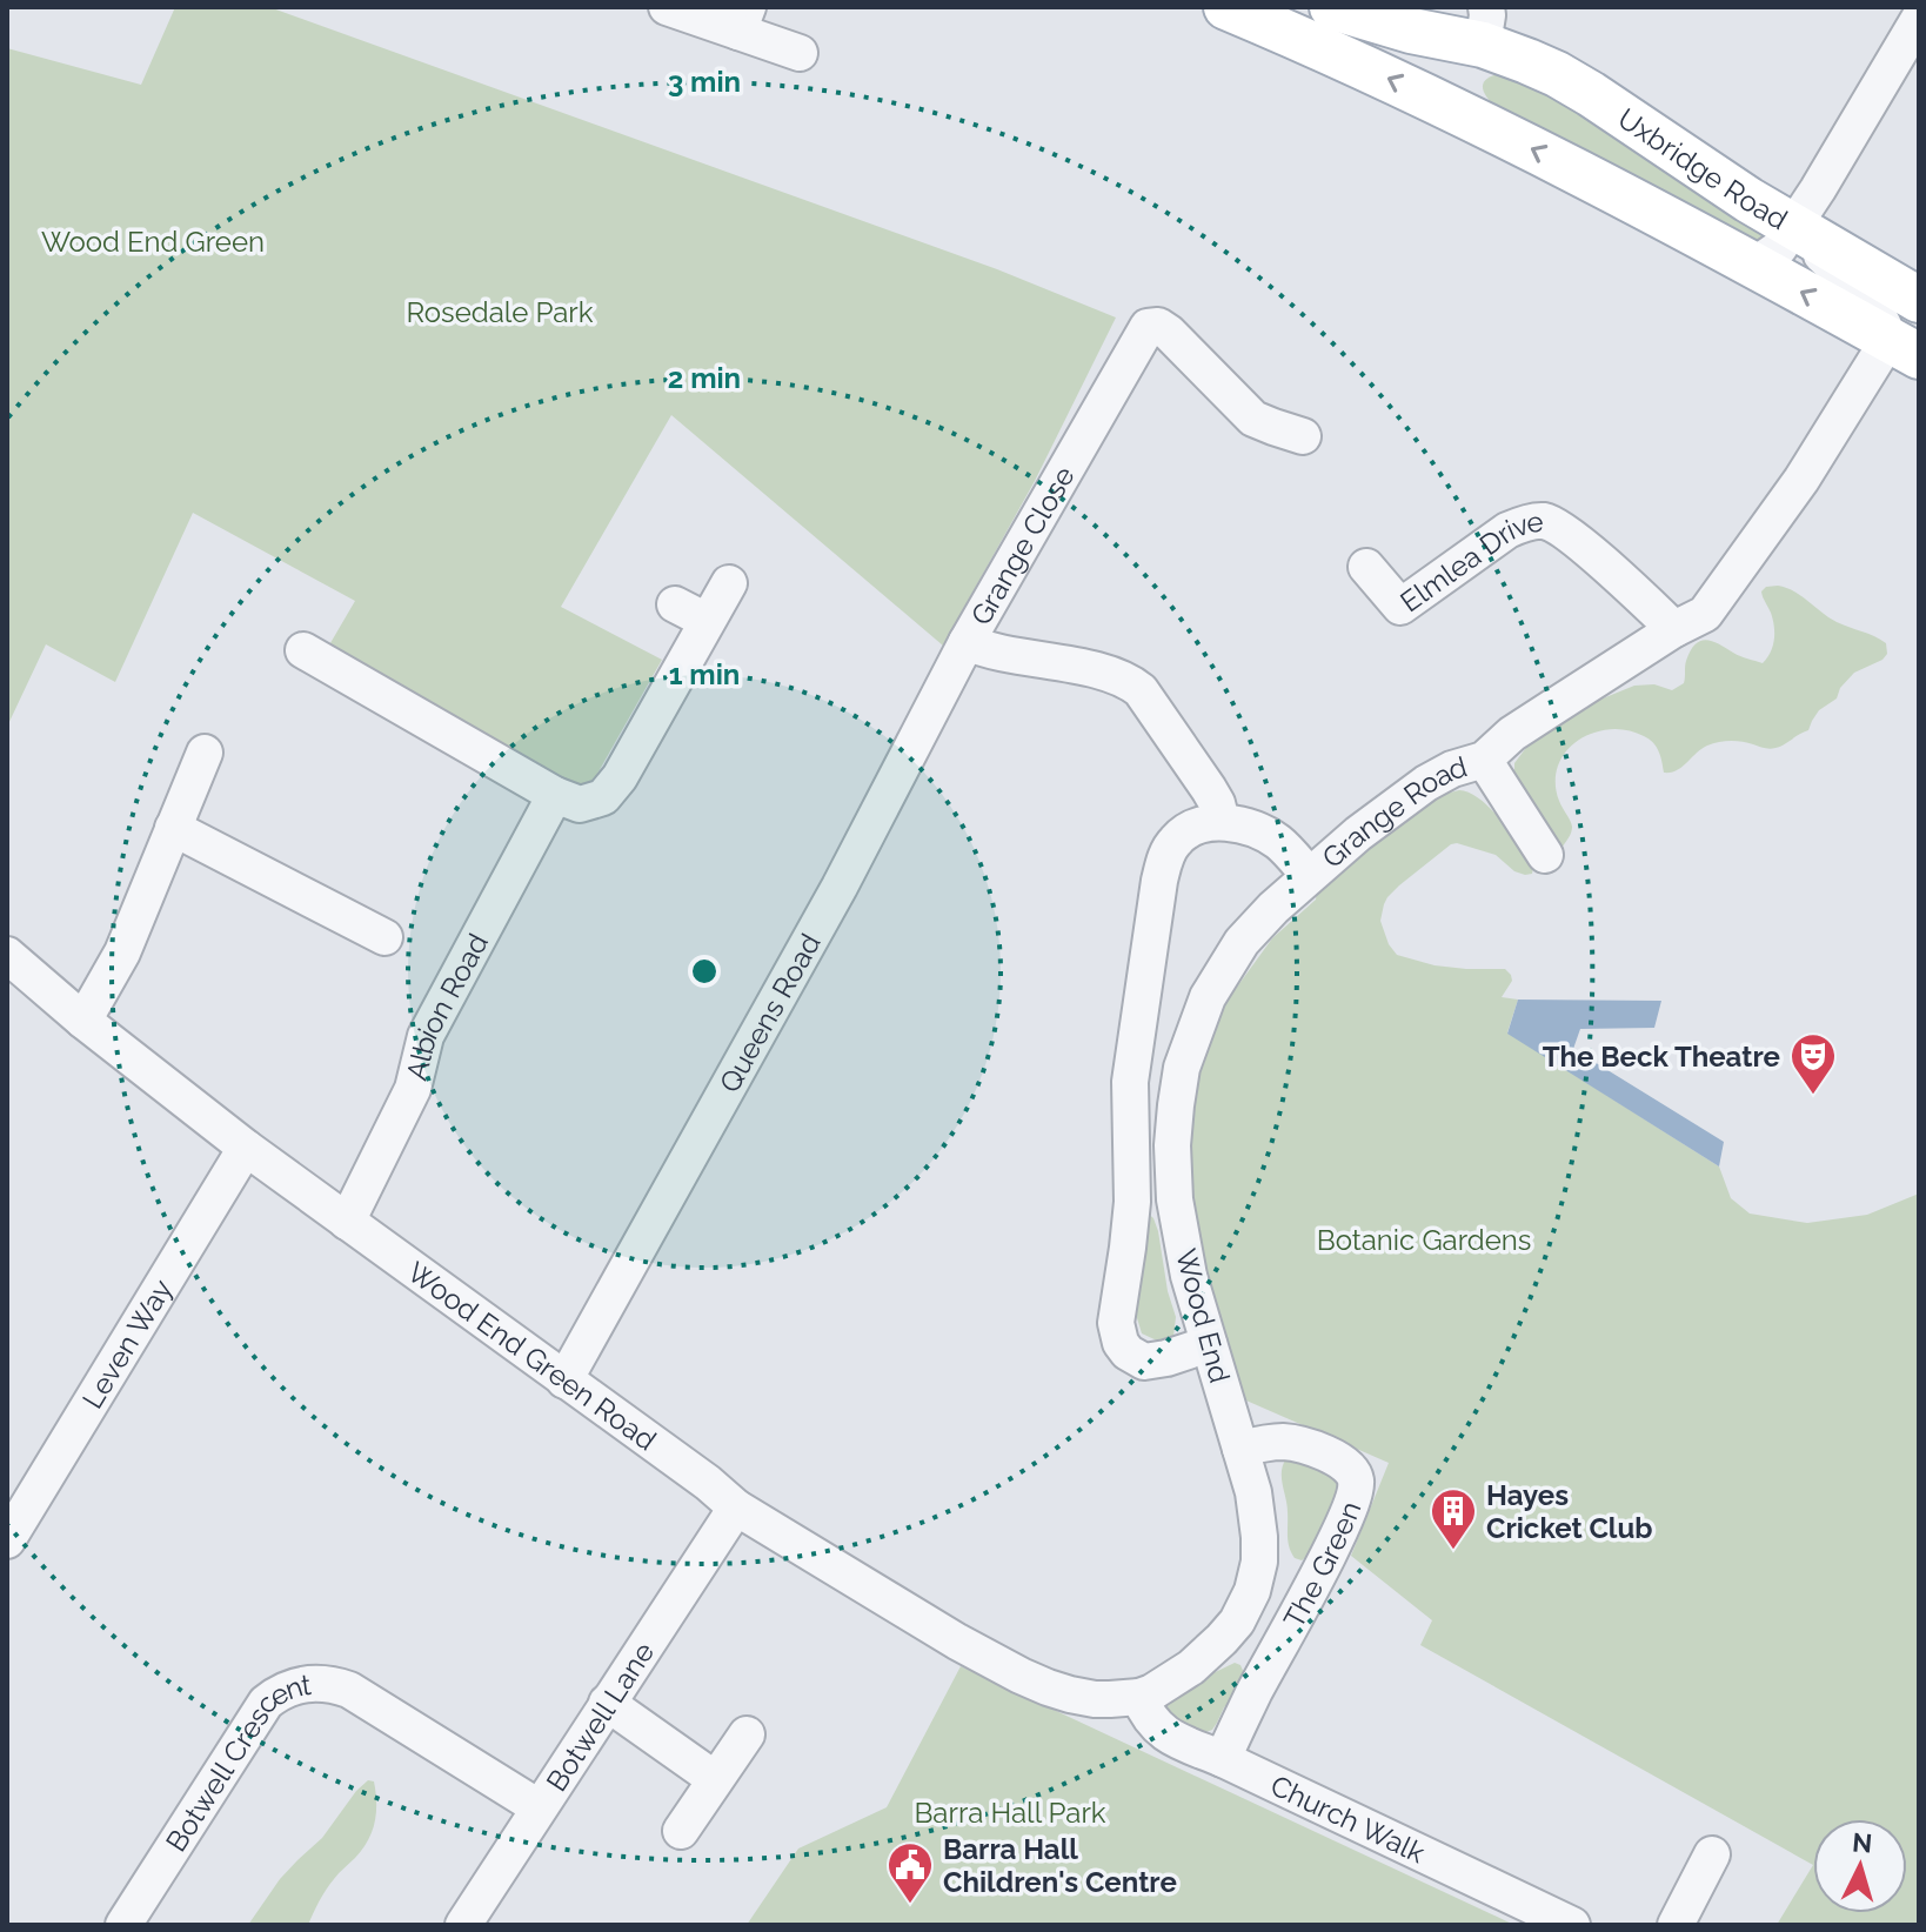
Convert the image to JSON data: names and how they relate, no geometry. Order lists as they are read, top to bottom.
{
  "streets": {
    "main road": ["Uxbridge Road"],
    "street": [
      "Grange Close",
      "Elmlea Drive",
      "Grange Road",
      "Albion Road",
      "Queens Road",
      "Wood End",
      "Leven Way",
      "Wood End Green Road",
      "The Green",
      "Botwell Lane",
      "Botwell Crescent",
      "Church Walk"
    ]
  },
  "crossings": [
    ["Uxbridge Road", "Grange Road"],
    ["Grange Close", "Grange Road"],
    ["Grange Close", "Queens Road"],
    ["Elmlea Drive", "Grange Road"],
    ["Grange Road", "Wood End"],
    ["Albion Road", "Wood End Green Road"],
    ["Queens Road", "Wood End Green Road"],
    ["Wood End", "Wood End Green Road"],
    ["Wood End", "The Green"],
    ["Wood End", "Church Walk"],
    ["Leven Way", "Wood End Green Road"],
    ["Wood End Green Road", "Botwell Lane"],
    ["The Green", "Church Walk"],
    ["Botwell Lane", "Botwell Crescent"]
  ],
  "parks": [
    "Wood End Green",
    "Rosedale Park",
    "Botanic Gardens",
    "Barra Hall Park"
  ],
  "places": {
    "theatre": ["The Beck Theatre"],
    "building": ["Hayes Cricket Club"],
    "public building": ["Barra Hall Children's Centre"]
  },
  "north": "top",
  "rings": ["3 min", "2 min", "1 min"]
}
